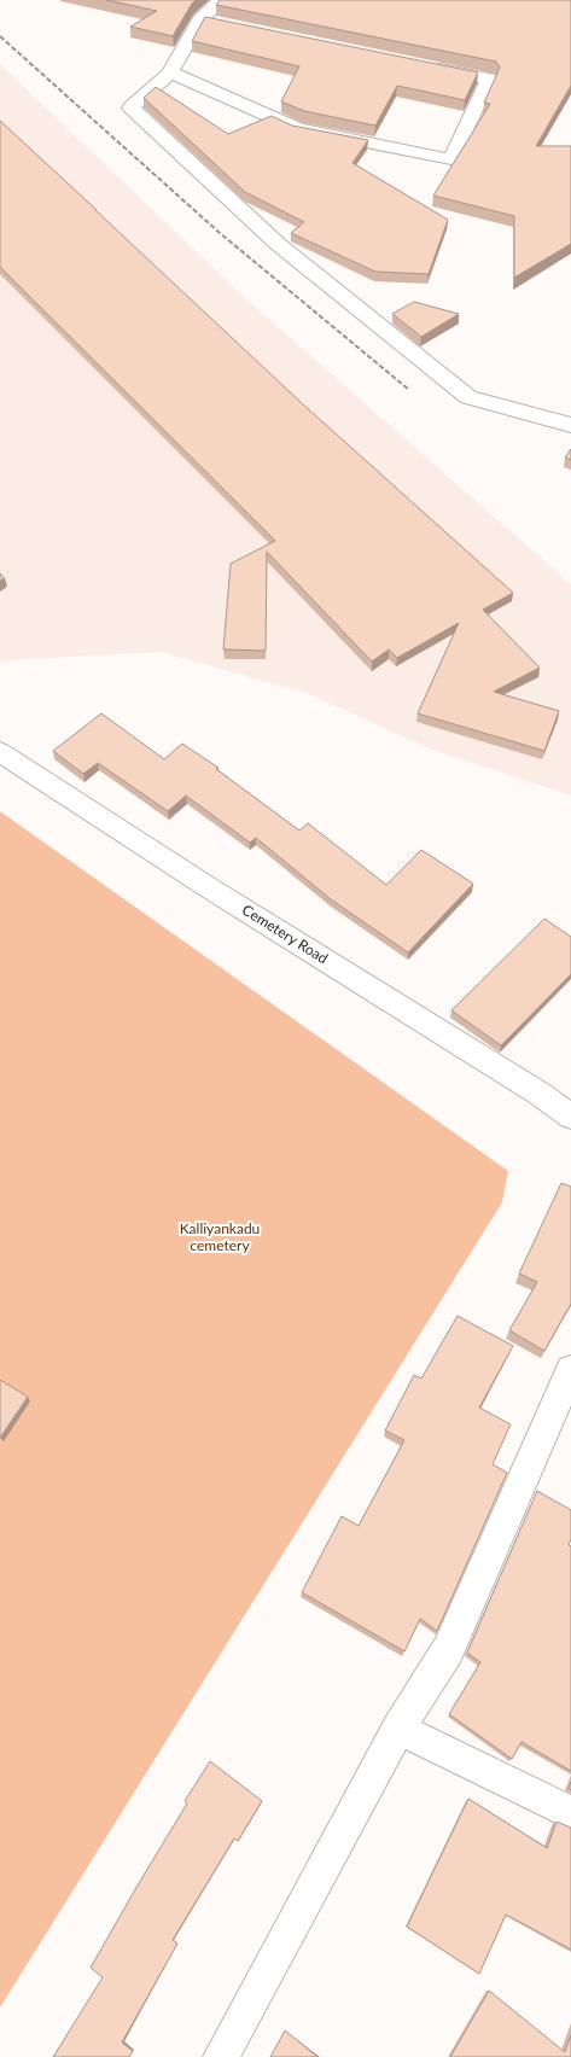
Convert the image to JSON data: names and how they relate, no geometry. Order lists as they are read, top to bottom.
{
  "streets": {
    "street": ["Cemetery Road"]
  },
  "parks": ["Kalliyankadu cemetery"]
}
